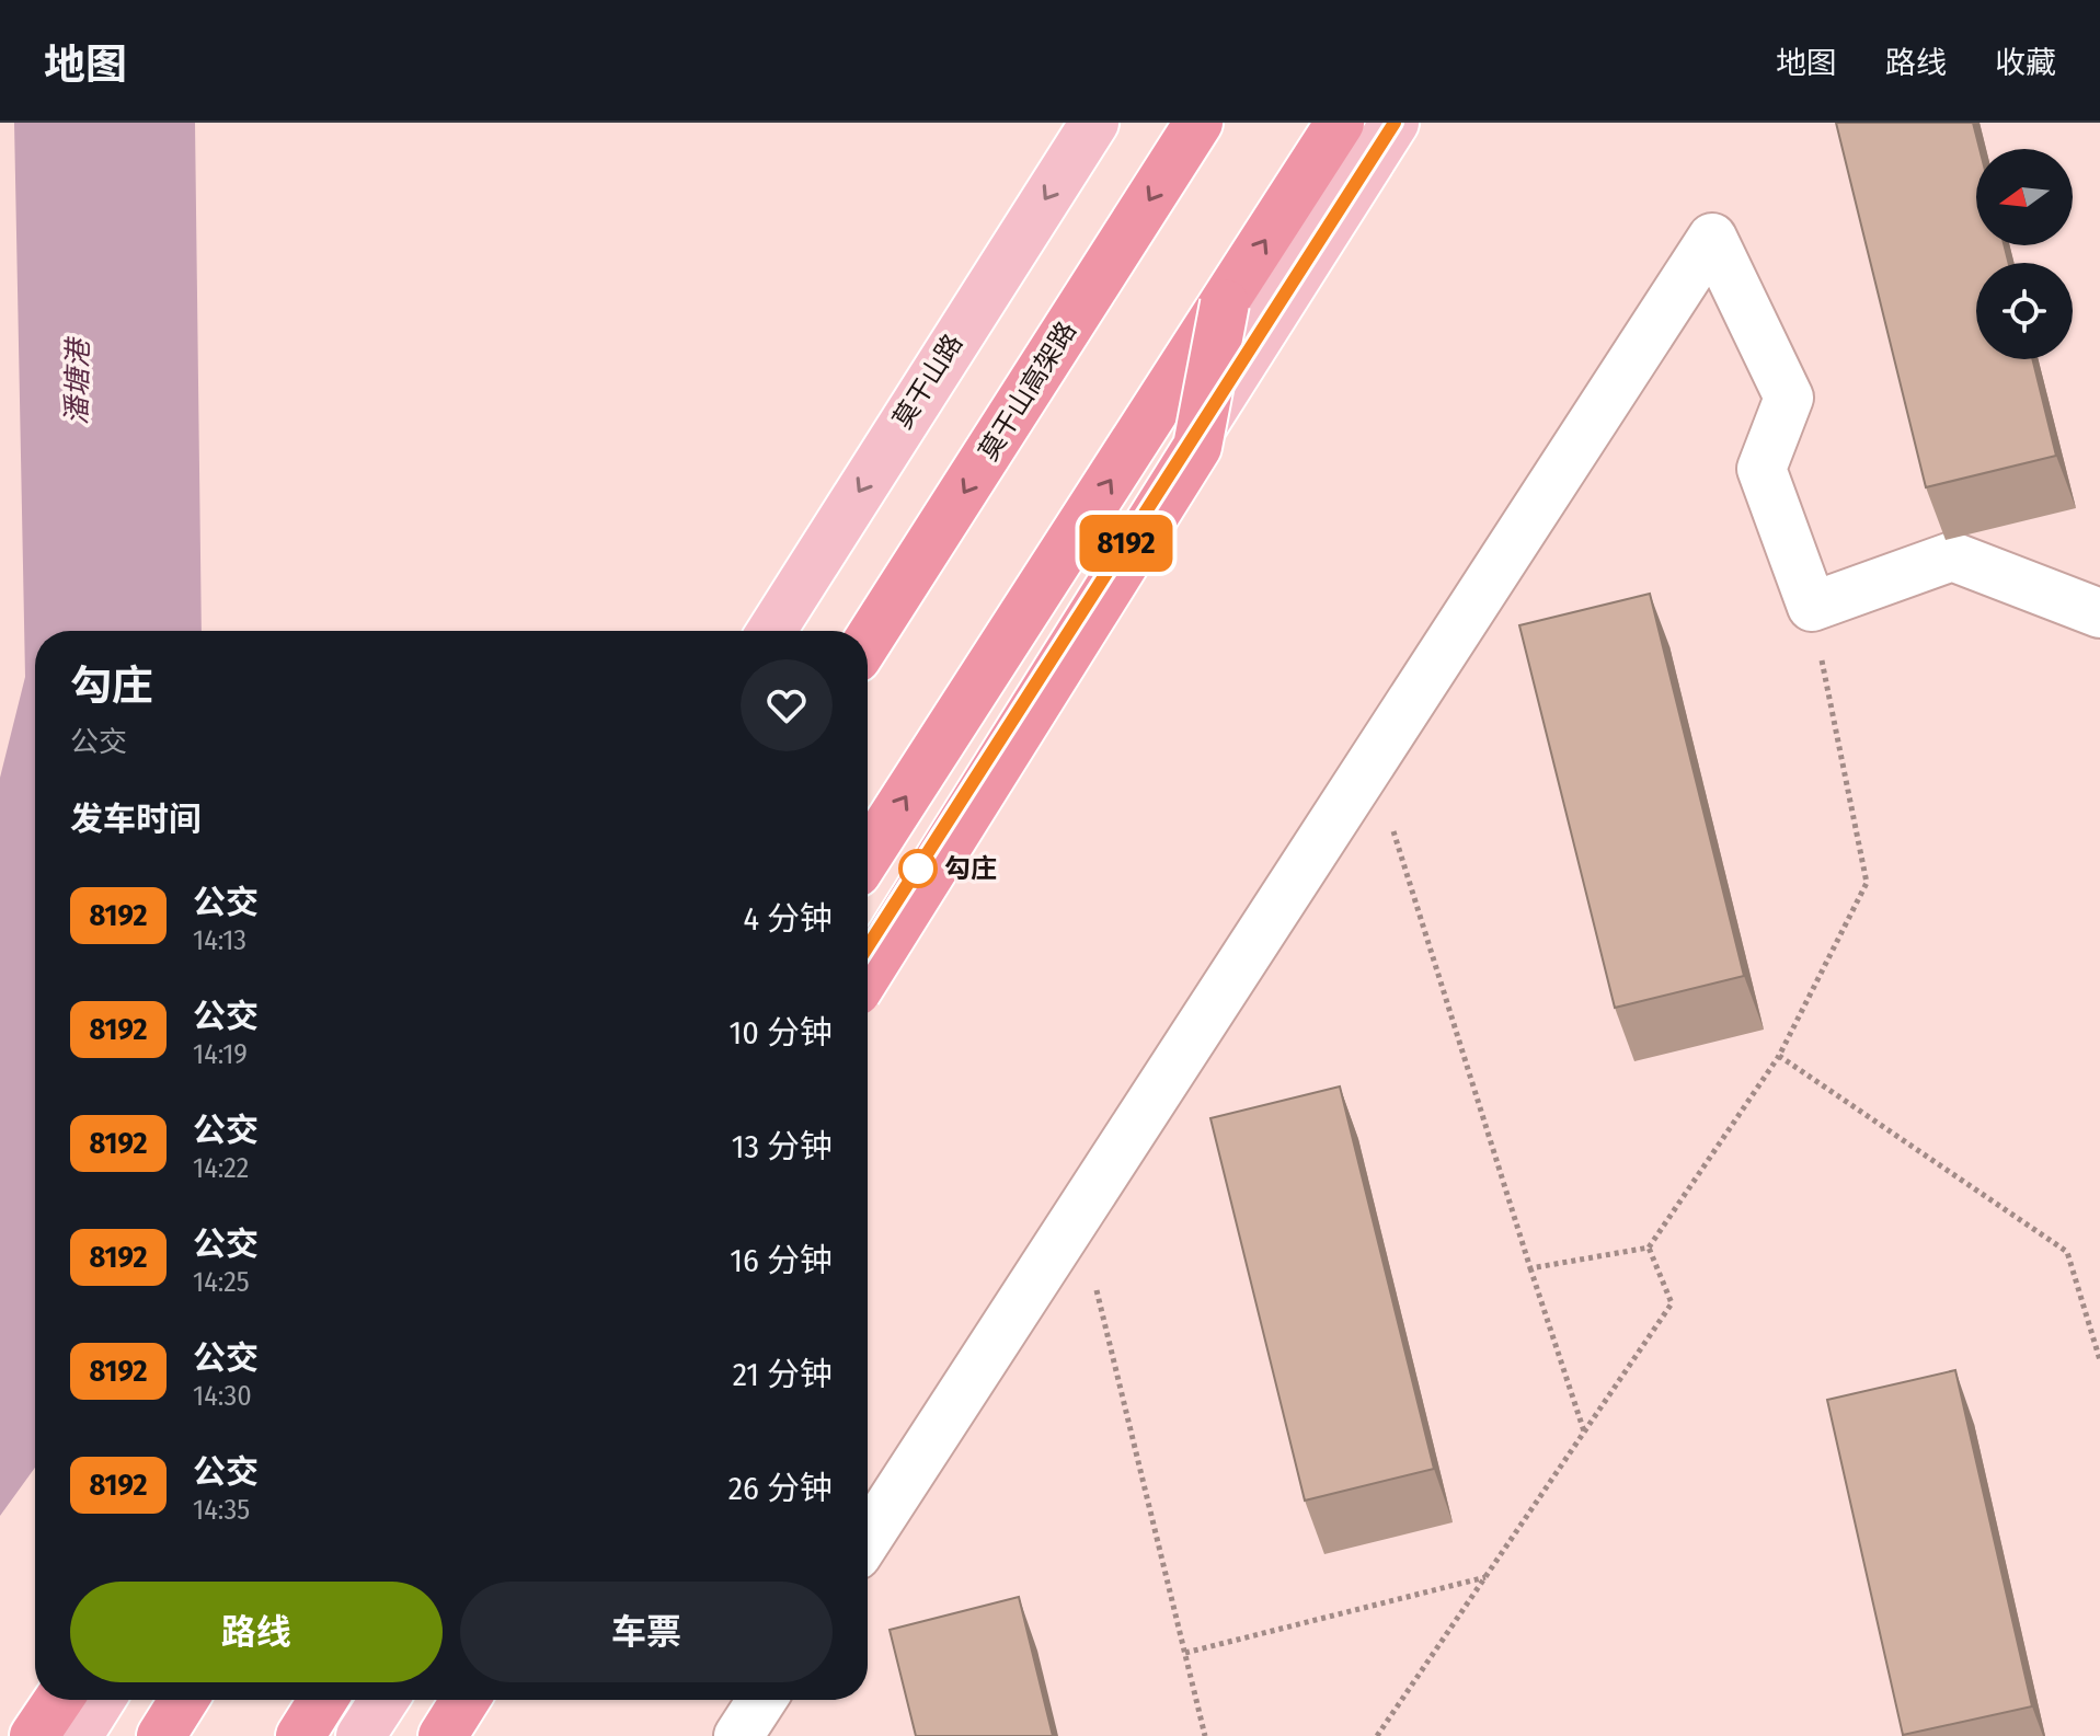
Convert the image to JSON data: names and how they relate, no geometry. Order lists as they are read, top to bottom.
{
  "streets": {
    "highway": ["莫干山高架路"],
    "main road": ["莫干山路"]
  },
  "water": ["潘塘港"],
  "places": ["勾庄"],
  "lines": ["bus line 8192"],
  "north": "left",
  "page": {
    "header": "地图",
    "nav": ["地图", "路线", "收藏"],
    "on_map": "8192",
    "heading": [
      ["勾庄", "公交"],
      "发车时间"
    ],
    "list": [
      {
        "mark": "8192",
        "name": "公交",
        "note": "14:13",
        "value": "4 分钟"
      },
      {
        "mark": "8192",
        "name": "公交",
        "note": "14:19",
        "value": "10 分钟"
      },
      {
        "mark": "8192",
        "name": "公交",
        "note": "14:22",
        "value": "13 分钟"
      },
      {
        "mark": "8192",
        "name": "公交",
        "note": "14:25",
        "value": "16 分钟"
      },
      {
        "mark": "8192",
        "name": "公交",
        "note": "14:30",
        "value": "21 分钟"
      },
      {
        "mark": "8192",
        "name": "公交",
        "note": "14:35",
        "value": "26 分钟"
      }
    ],
    "buttons": ["路线", "车票"]
  }
}
